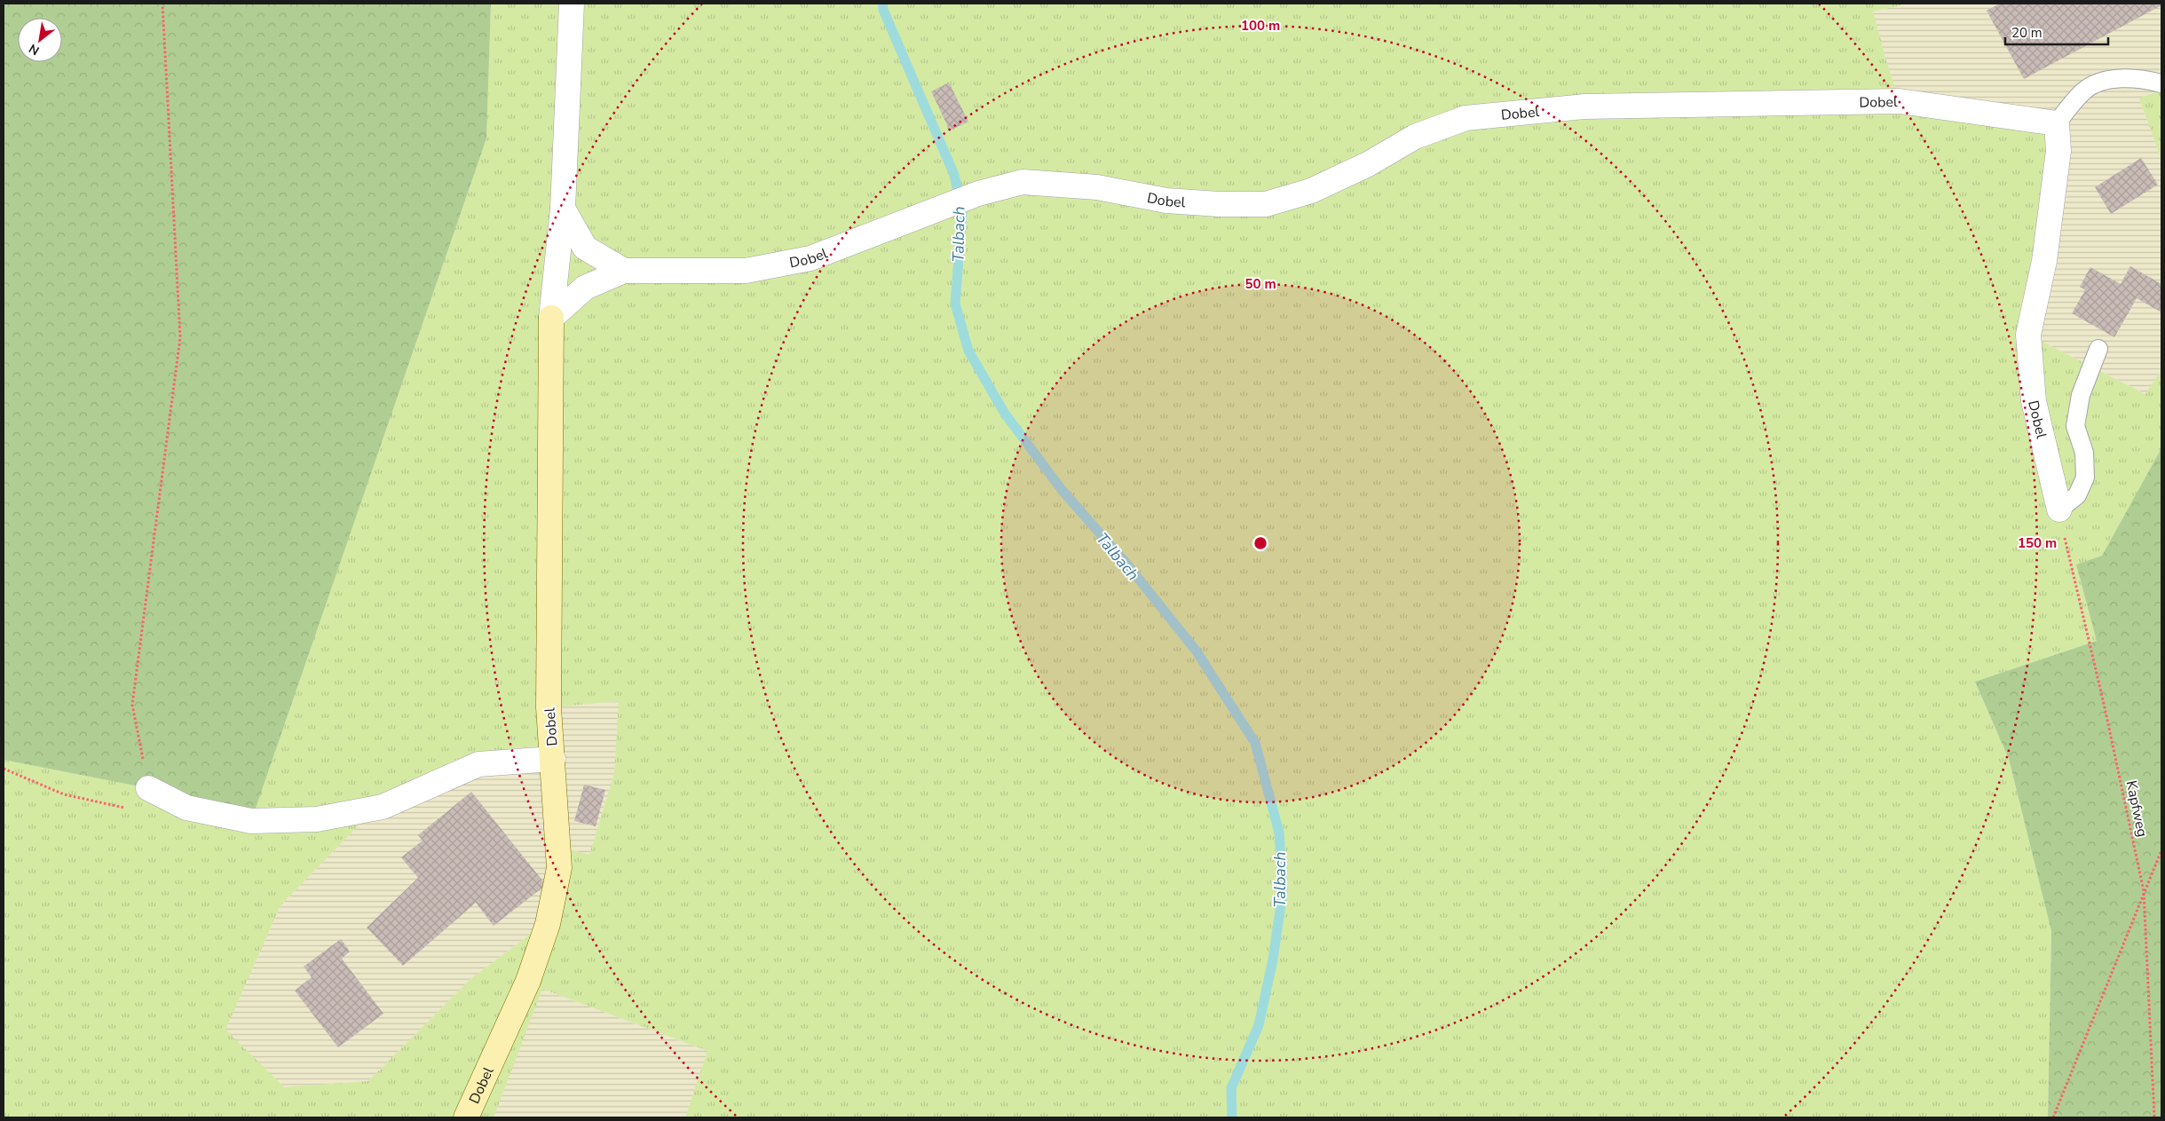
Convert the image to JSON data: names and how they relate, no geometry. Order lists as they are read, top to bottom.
{
  "streets": {
    "street": ["Dobel"],
    "path": ["Kapfweg"]
  },
  "crossings": [
    ["Dobel", "Kapfweg"]
  ],
  "water": ["Talbach"],
  "scale_bar": "20 m",
  "north": "bottom left",
  "rings": ["100 m", "50 m", "150 m"]
}
